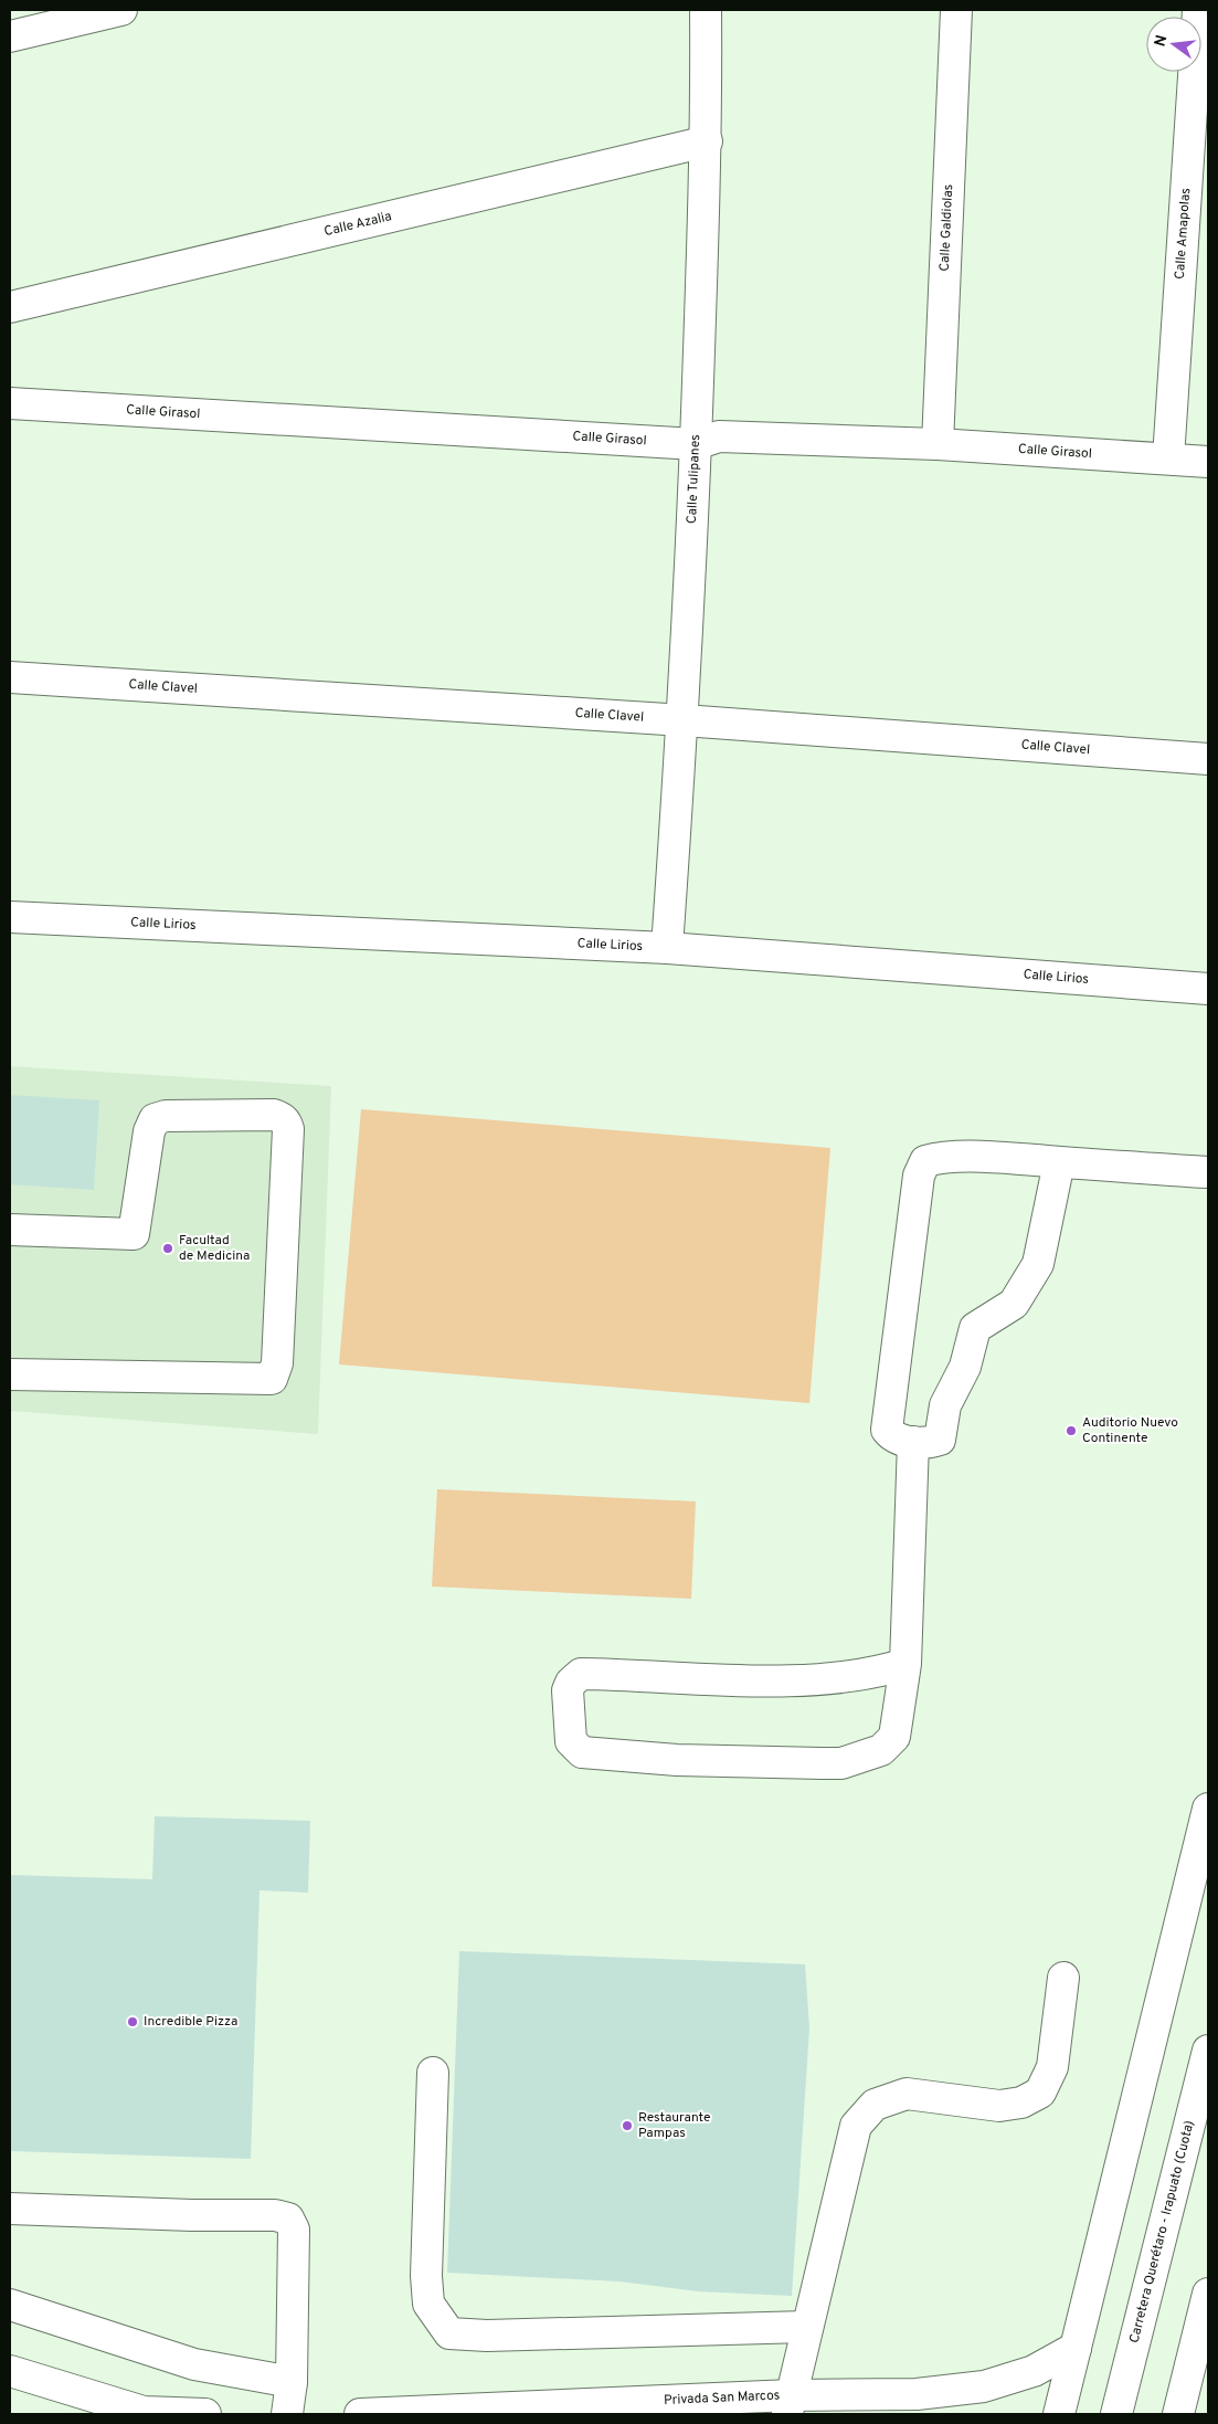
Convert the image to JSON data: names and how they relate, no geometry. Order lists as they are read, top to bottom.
{
  "streets": {
    "main road": [
      "Calle Azalia",
      "Calle Galdiolas",
      "Calle Amapolas",
      "Calle Girasol",
      "Calle Tulipanes",
      "Calle Clavel",
      "Calle Lirios",
      "Carretera Querétaro - Irapuato (Cuota)",
      "Privada San Marcos"
    ]
  },
  "crossings": [
    ["Calle Azalia", "Calle Tulipanes"],
    ["Calle Galdiolas", "Calle Girasol"],
    ["Calle Amapolas", "Calle Girasol"],
    ["Calle Girasol", "Calle Tulipanes"],
    ["Calle Tulipanes", "Calle Clavel"],
    ["Calle Tulipanes", "Calle Lirios"]
  ],
  "places": [
    "Facultad de Medicina",
    "Auditorio Nuevo Continente",
    "Incredible Pizza",
    "Restaurante Pampas"
  ],
  "north": "left"
}
